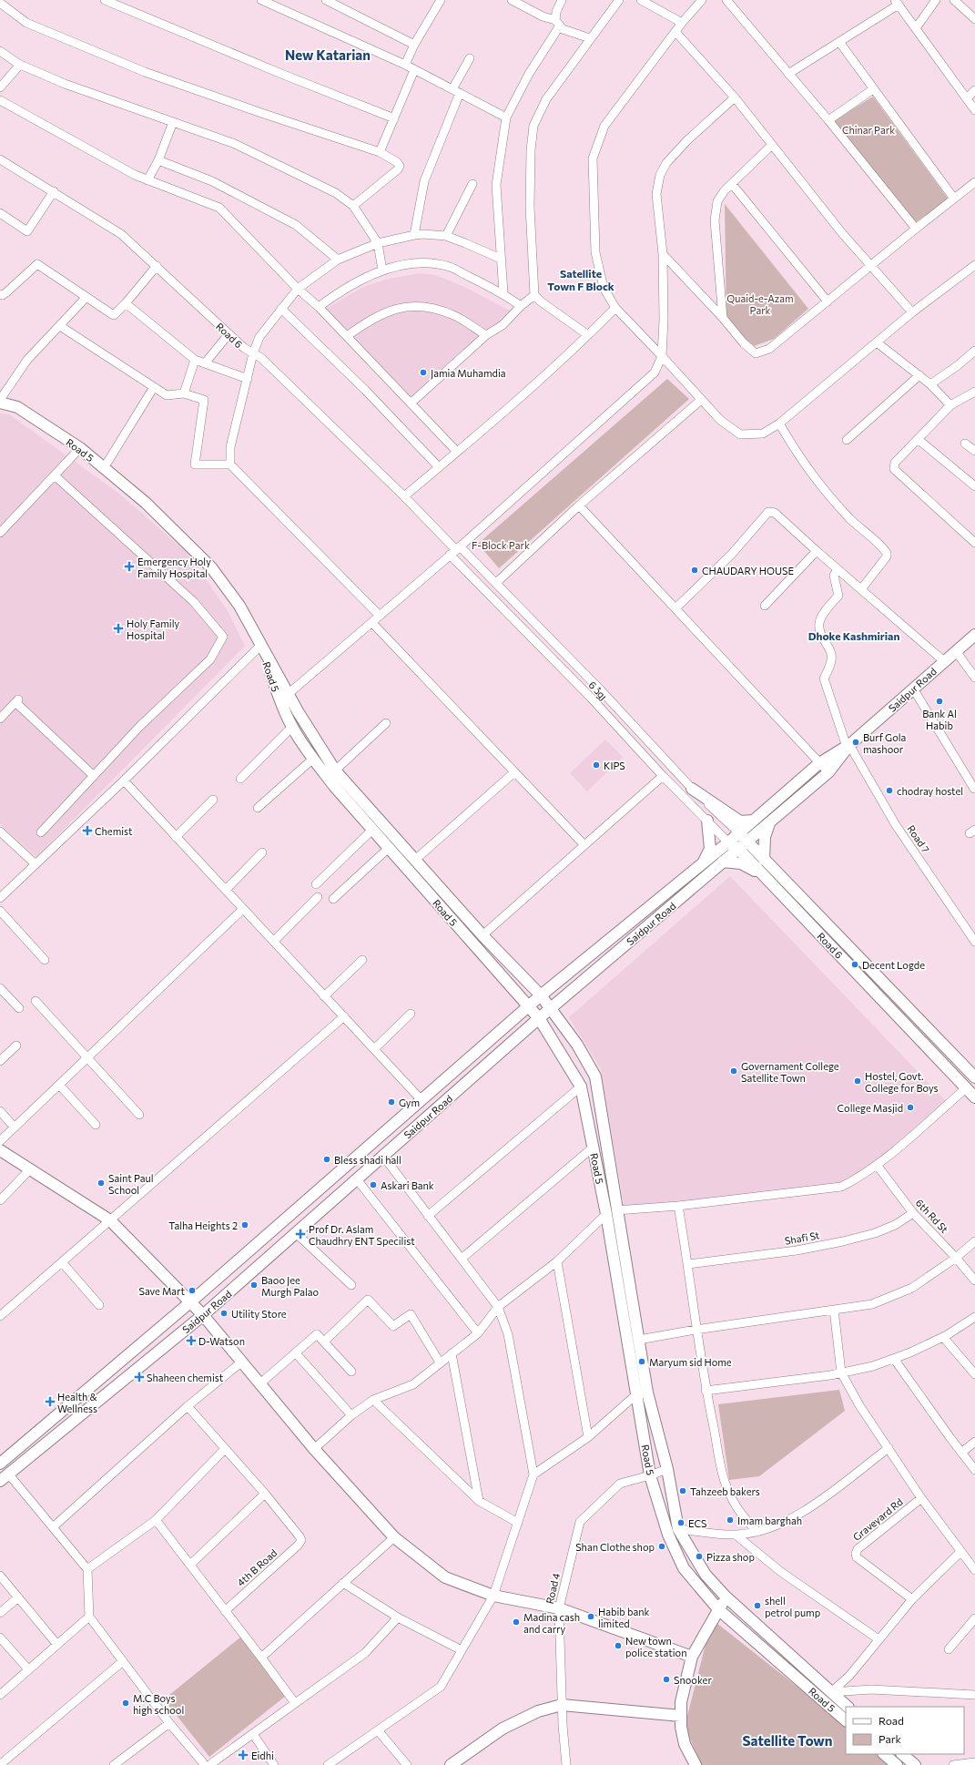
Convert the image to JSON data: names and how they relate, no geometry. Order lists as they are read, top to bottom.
{
  "streets": {
    "main road": ["Road 6", "Road 5", "Saidpur Road"],
    "street": [
      "روڈ 6",
      "Road 7",
      "6th Rd St",
      "Shafi St",
      "Graveyard Rd",
      "4th B Road",
      "Road 4"
    ]
  },
  "crossings": [
    ["Road 6", "Saidpur Road"],
    ["Road 6", "روڈ 6"],
    ["Road 5", "Saidpur Road"],
    ["Road 5", "Road 4"],
    ["Saidpur Road", "روڈ 6"],
    ["Saidpur Road", "Road 7"],
    ["6th Rd St", "Shafi St"]
  ],
  "districts": [
    "New Katarian",
    "Satellite Town F Block",
    "Dhoke Kashmirian",
    "Satellite Town"
  ],
  "parks": ["Chinar Park", "Quaid-e-Azam Park", "F-Block Park"],
  "places": {
    "other": [
      "Jamia Muhamdia",
      "CHAUDARY HOUSE",
      "Bank Al Habib",
      "Burf Gola mashoor",
      "KIPS",
      "chodray hostel",
      "Decent Logde",
      "Governament College Satellite Town",
      "Hostel, Govt. College for Boys",
      "Gym",
      "College Masjid",
      "Bless shadi hall",
      "Saint Paul School",
      "Askari Bank",
      "Talha Heights 2",
      "Baoo Jee Murgh Palao",
      "Save Mart",
      "Utility Store",
      "Maryum sid Home",
      "Tahzeeb bakers",
      "Imam barghah",
      "ECS",
      "Shan Clothe shop",
      "Pizza shop",
      "shell petrol pump",
      "Habib bank limited",
      "Madina cash and carry",
      "New town police station",
      "Snooker",
      "M.C Boys high school"
    ],
    "health": [
      "Emergency Holy Family Hospital",
      "Holy Family Hospital",
      "Chemist",
      "Prof Dr. Aslam Chaudhry ENT Specilist",
      "D-Watson",
      "Shaheen chemist",
      "Health & Wellness",
      "Eidhi"
    ]
  },
  "legend": ["Road", "Park"]
}
